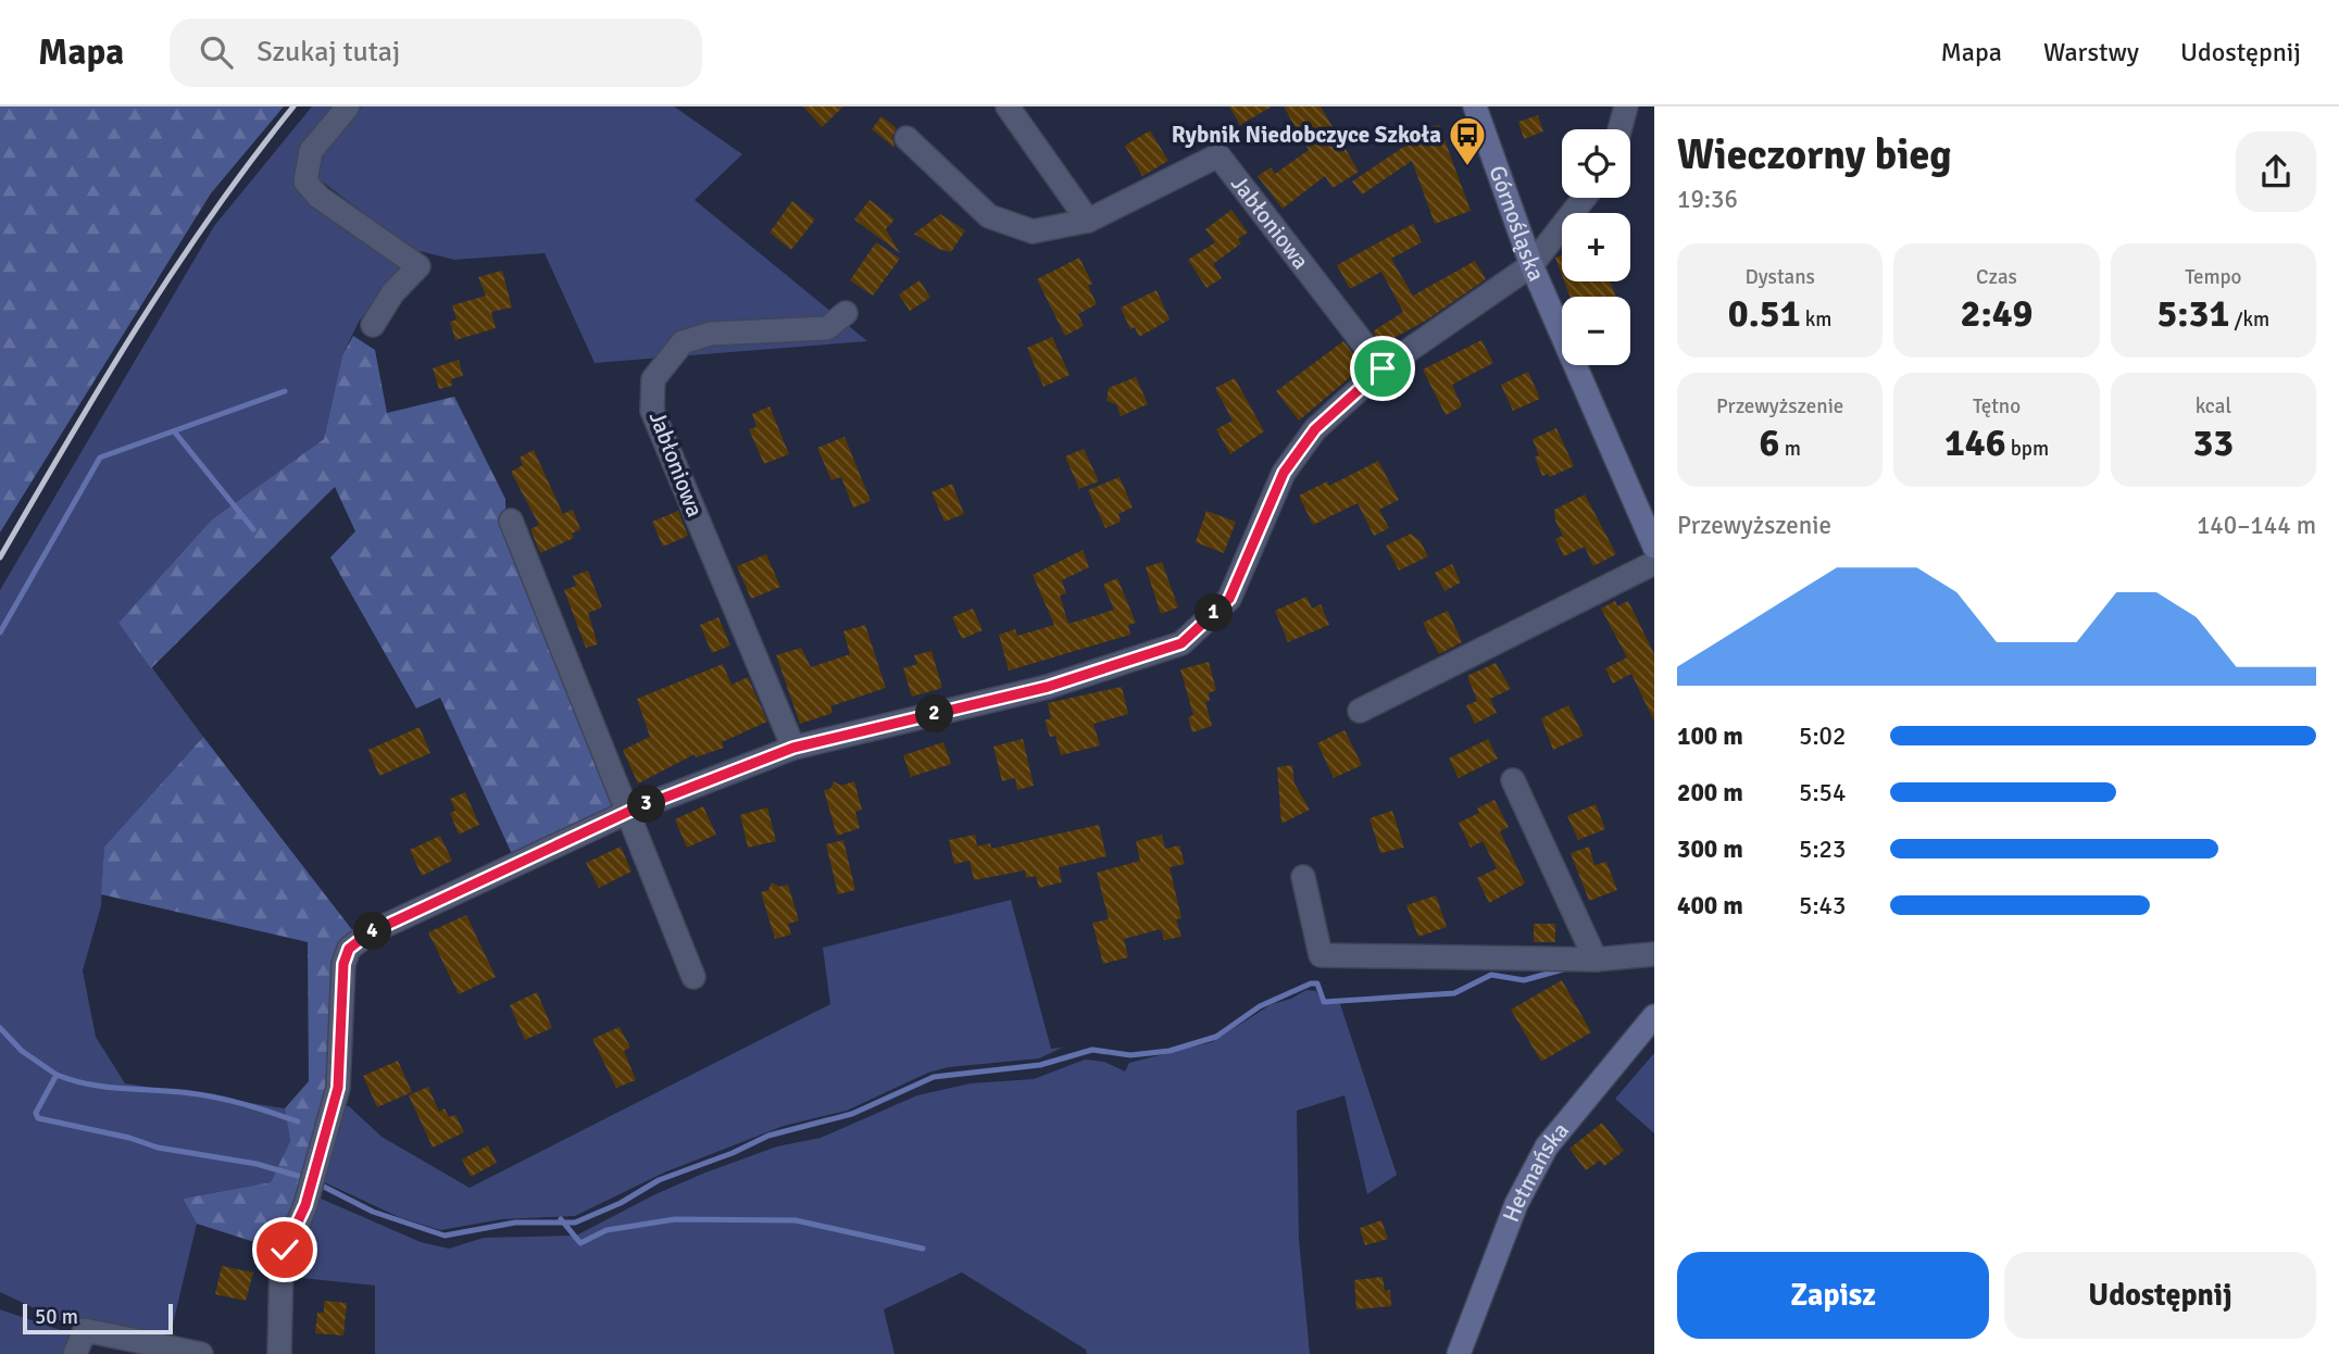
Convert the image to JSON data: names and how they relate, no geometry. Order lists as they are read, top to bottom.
{
  "streets": {
    "street": ["Jabłoniowa", "Górnośląska", "Hetmańska"]
  },
  "places": {
    "bus stop": ["Rybnik Niedobczyce Szkoła"]
  },
  "scale_bar": "50 m",
  "page": {
    "header": "Mapa",
    "search": "Szukaj tutaj",
    "nav": ["Mapa", "Warstwy", "Udostępnij"],
    "heading": ["Wieczorny bieg", "19:36"],
    "map_buttons": ["+", "−"],
    "stats": [
      ["Dystans", "0.51 km"],
      ["Czas", "2:49"],
      ["Tempo", "5:31 /km"],
      ["Przewyższenie", "6 m"],
      ["Tętno", "146 bpm"],
      ["kcal", "33"]
    ],
    "chart": ["Przewyższenie", "140–144 m"],
    "pins": [
      "1",
      "2",
      "3",
      "4"
    ],
    "list": [
      {
        "name": "100 m",
        "note": "5:02"
      },
      {
        "name": "200 m",
        "note": "5:54"
      },
      {
        "name": "300 m",
        "note": "5:23"
      },
      {
        "name": "400 m",
        "note": "5:43"
      }
    ],
    "buttons": ["Zapisz", "Udostępnij"],
    "scale": "50 m"
  }
}
